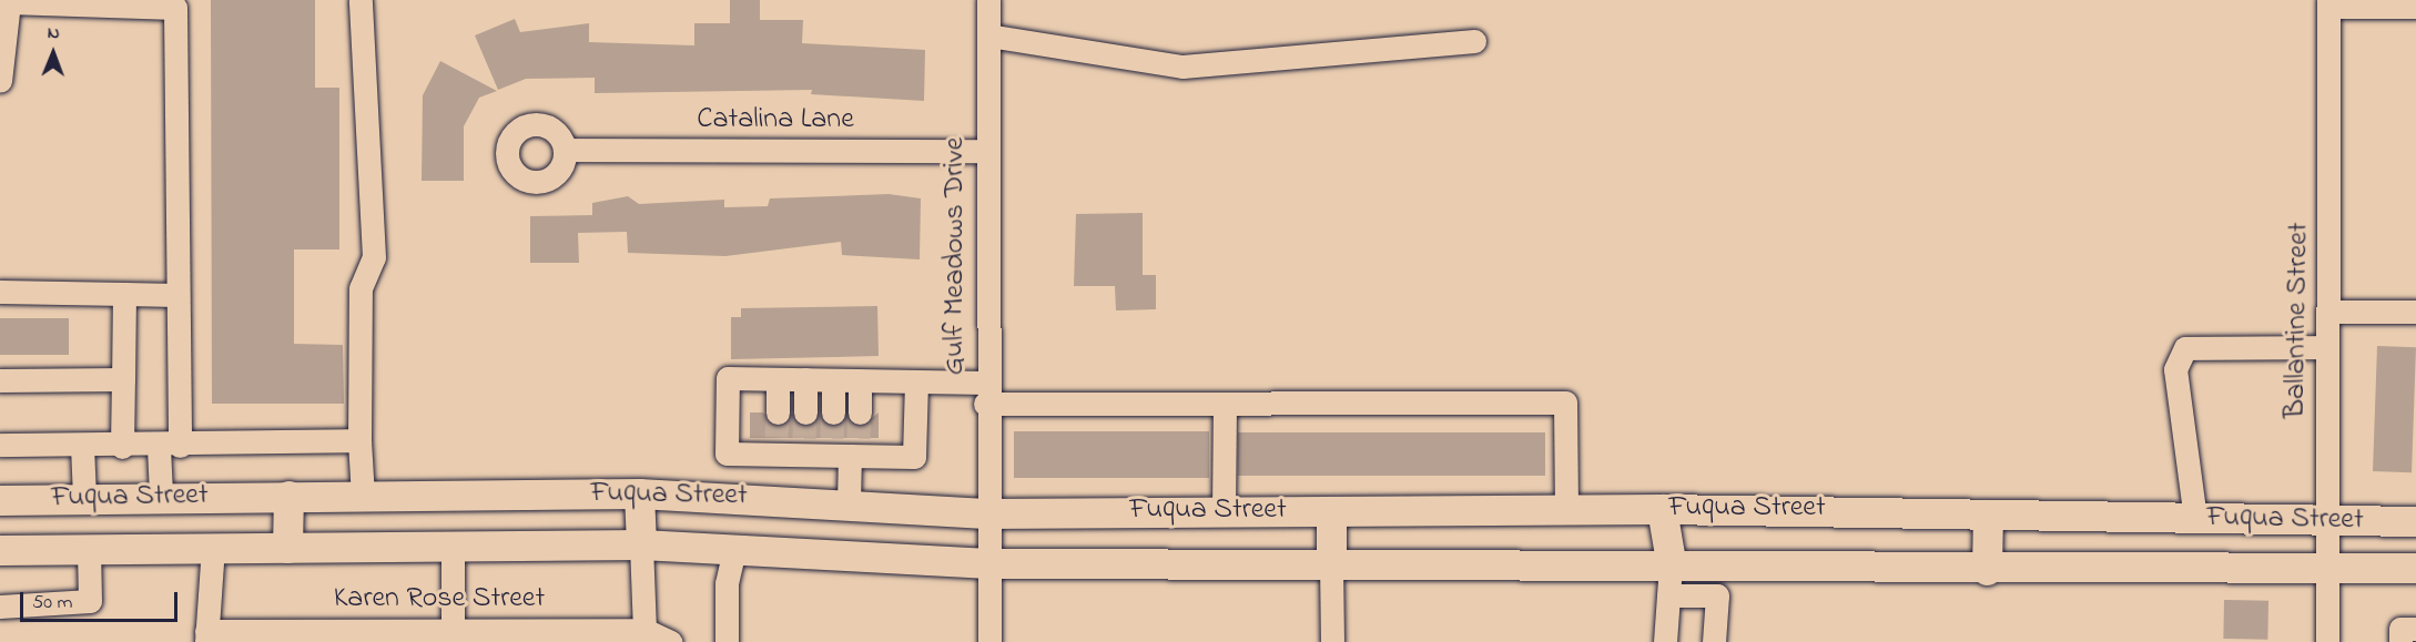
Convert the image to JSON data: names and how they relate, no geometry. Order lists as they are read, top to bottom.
{
  "streets": {
    "main road": ["Fuqua Street"],
    "street": [
      "Catalina Lane",
      "Gulf Meadows Drive",
      "Ballantine Street",
      "Karen Rose Street"
    ]
  },
  "crossings": [
    ["Catalina Lane", "Gulf Meadows Drive"],
    ["Gulf Meadows Drive", "Fuqua Street"],
    ["Ballantine Street", "Fuqua Street"]
  ],
  "scale_bar": "50 m",
  "north": "top"
}
